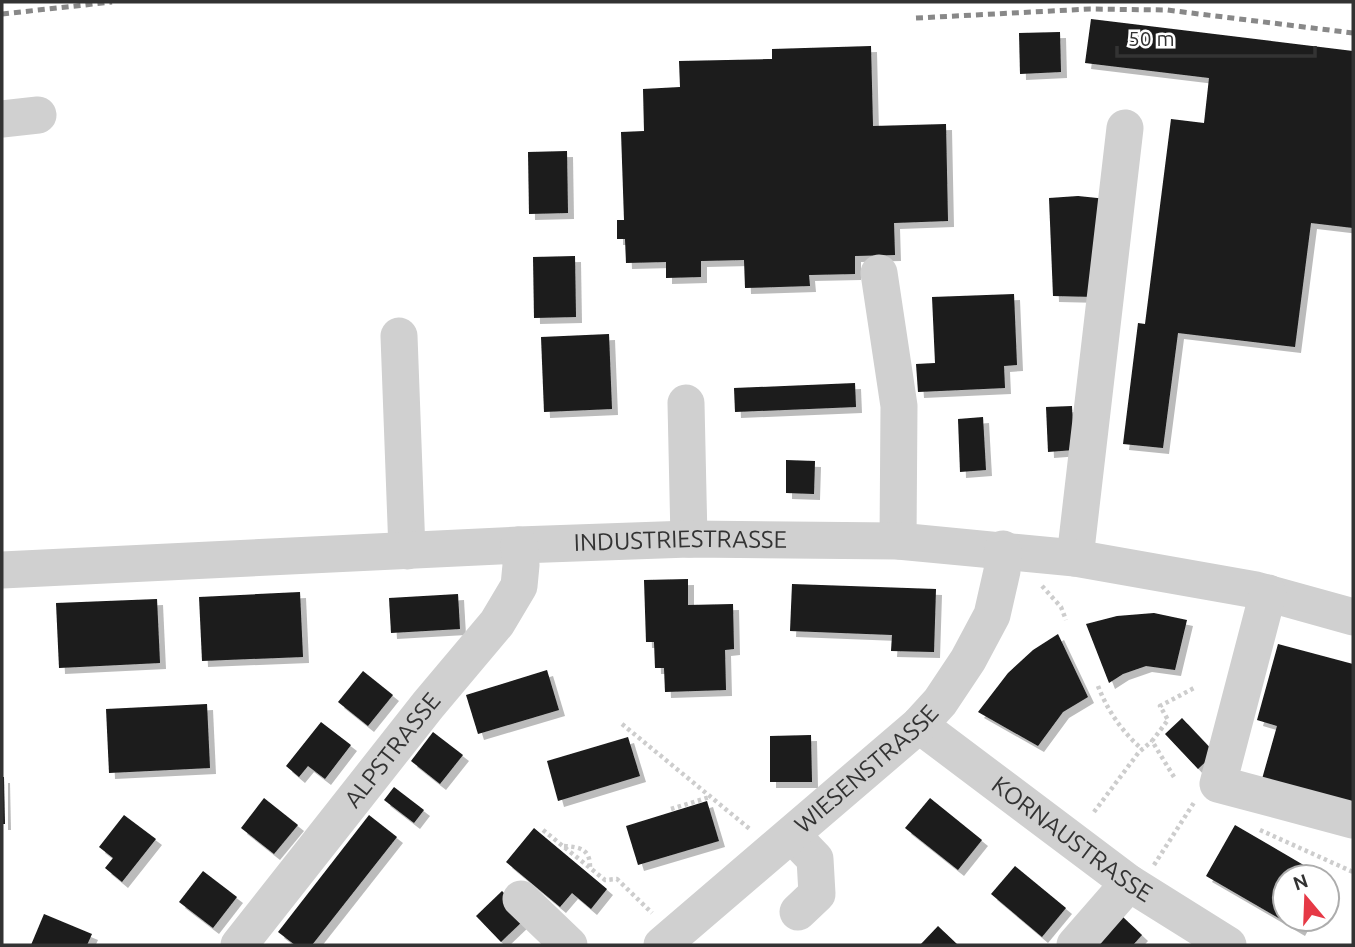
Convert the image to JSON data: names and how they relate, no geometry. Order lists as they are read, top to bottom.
{
  "streets": {
    "street": [
      "INDUSTRIESTRASSE",
      "ALPSTRASSE",
      "WIESENSTRASSE",
      "KORNAUSTRASSE"
    ]
  },
  "crossings": [
    ["INDUSTRIESTRASSE", "ALPSTRASSE"],
    ["INDUSTRIESTRASSE", "WIESENSTRASSE"],
    ["WIESENSTRASSE", "KORNAUSTRASSE"]
  ],
  "scale_bar": "50 m",
  "north": "top"
}
